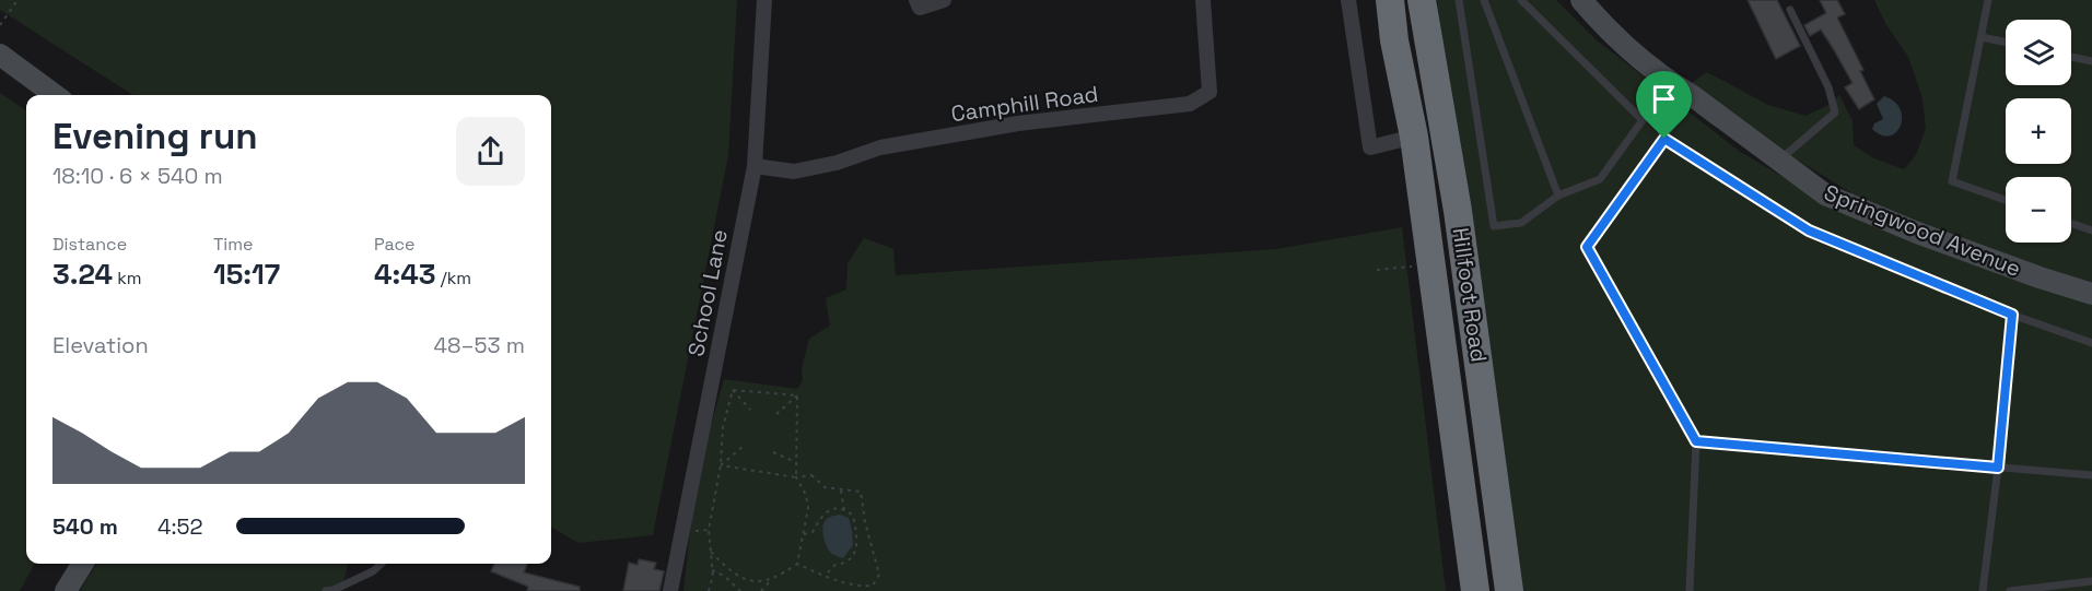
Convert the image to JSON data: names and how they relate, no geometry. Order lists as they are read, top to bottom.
{
  "streets": {
    "highway": ["Hillfoot Road"],
    "street": ["Camphill Road", "Springwood Avenue", "School Lane"]
  },
  "crossings": [
    ["Camphill Road", "School Lane"]
  ],
  "page": {
    "map_buttons": ["+", "−"],
    "heading": ["Evening run", "18:10 · 6 × 540 m"],
    "stats": [
      ["Distance", "3.24 km"],
      ["Time", "15:17"],
      ["Pace", "4:43 /km"]
    ],
    "chart": ["Elevation", "48–53 m"],
    "list": [
      {
        "name": "540 m",
        "note": "4:52"
      }
    ]
  }
}
